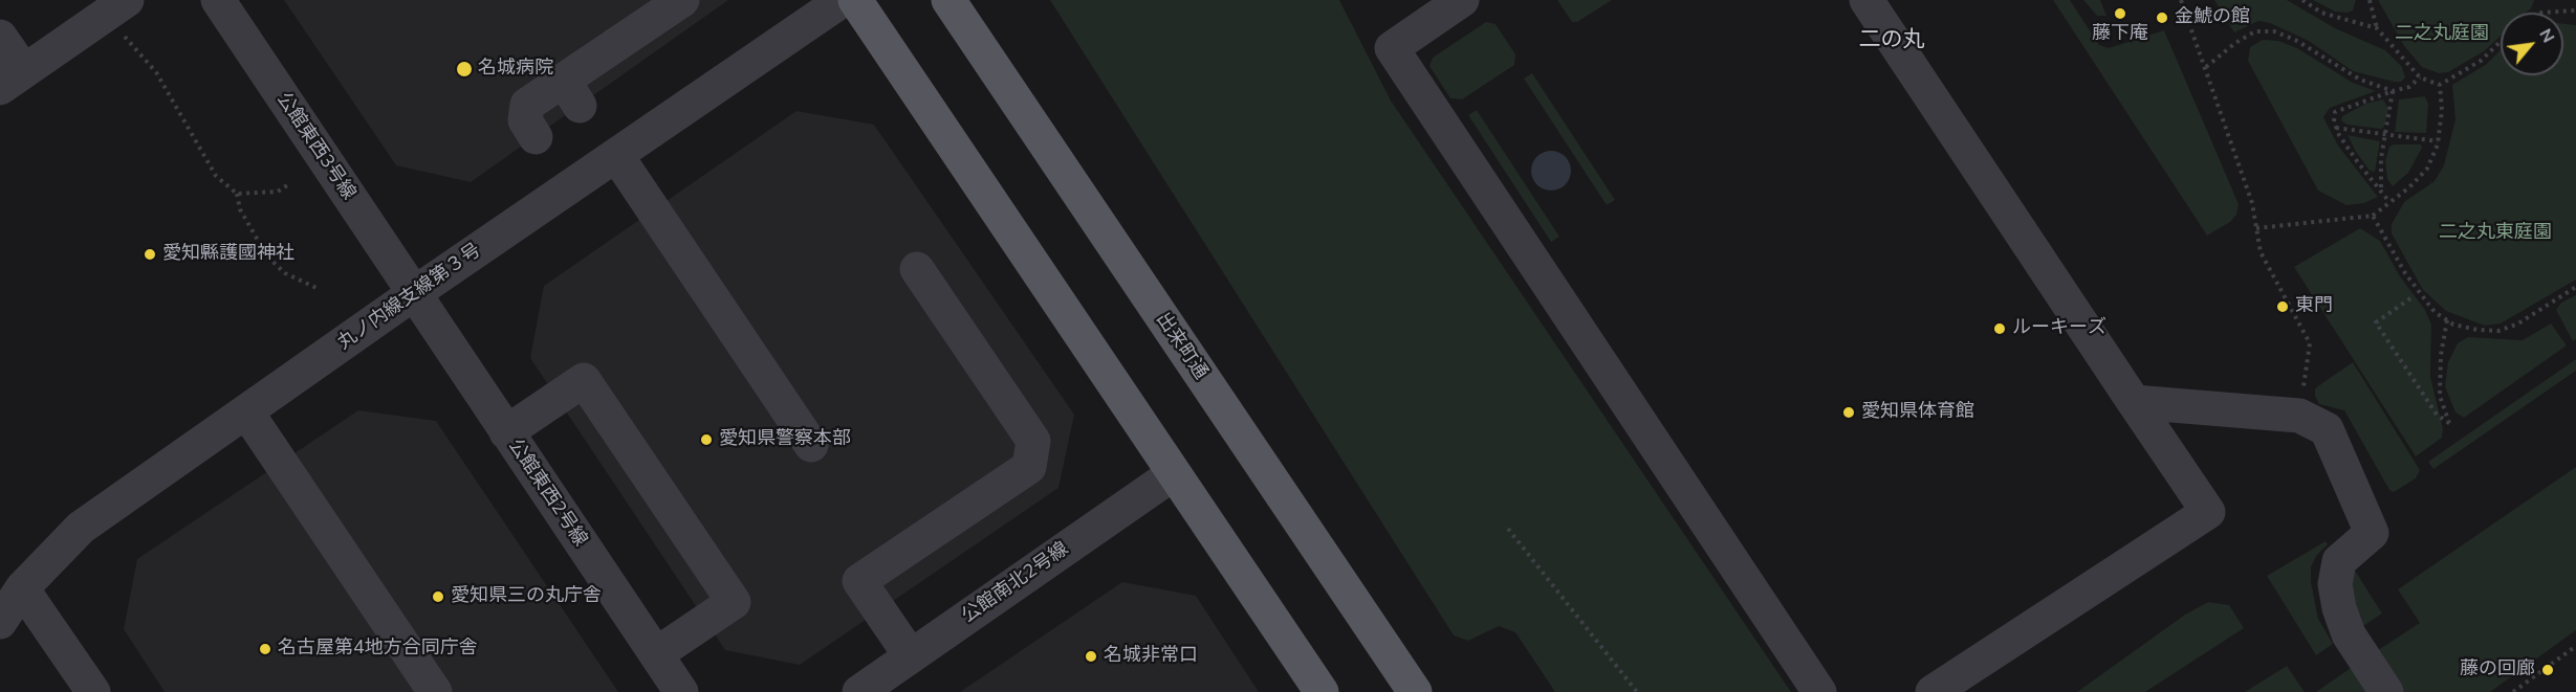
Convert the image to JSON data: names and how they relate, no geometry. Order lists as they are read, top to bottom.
{
  "streets": {
    "main road": ["出来町通"],
    "street": [
      "公館東西3号線",
      "丸ノ内線支線第３号",
      "公館東西2号線",
      "公館南北2号線"
    ]
  },
  "crossings": [
    ["公館東西3号線", "丸ノ内線支線第３号"],
    ["公館東西3号線", "公館東西2号線"],
    ["丸ノ内線支線第３号", "公館東西2号線"]
  ],
  "districts": ["二の丸"],
  "parks": ["二之丸庭園", "二之丸東庭園"],
  "places": [
    "藤下庵",
    "金鯱の館",
    "名城病院",
    "愛知縣護國神社",
    "東門",
    "ルーキーズ",
    "愛知県体育館",
    "愛知県警察本部",
    "愛知県三の丸庁舎",
    "名古屋第4地方合同庁舎",
    "名城非常口",
    "藤の回廊"
  ],
  "north": "top right"
}
